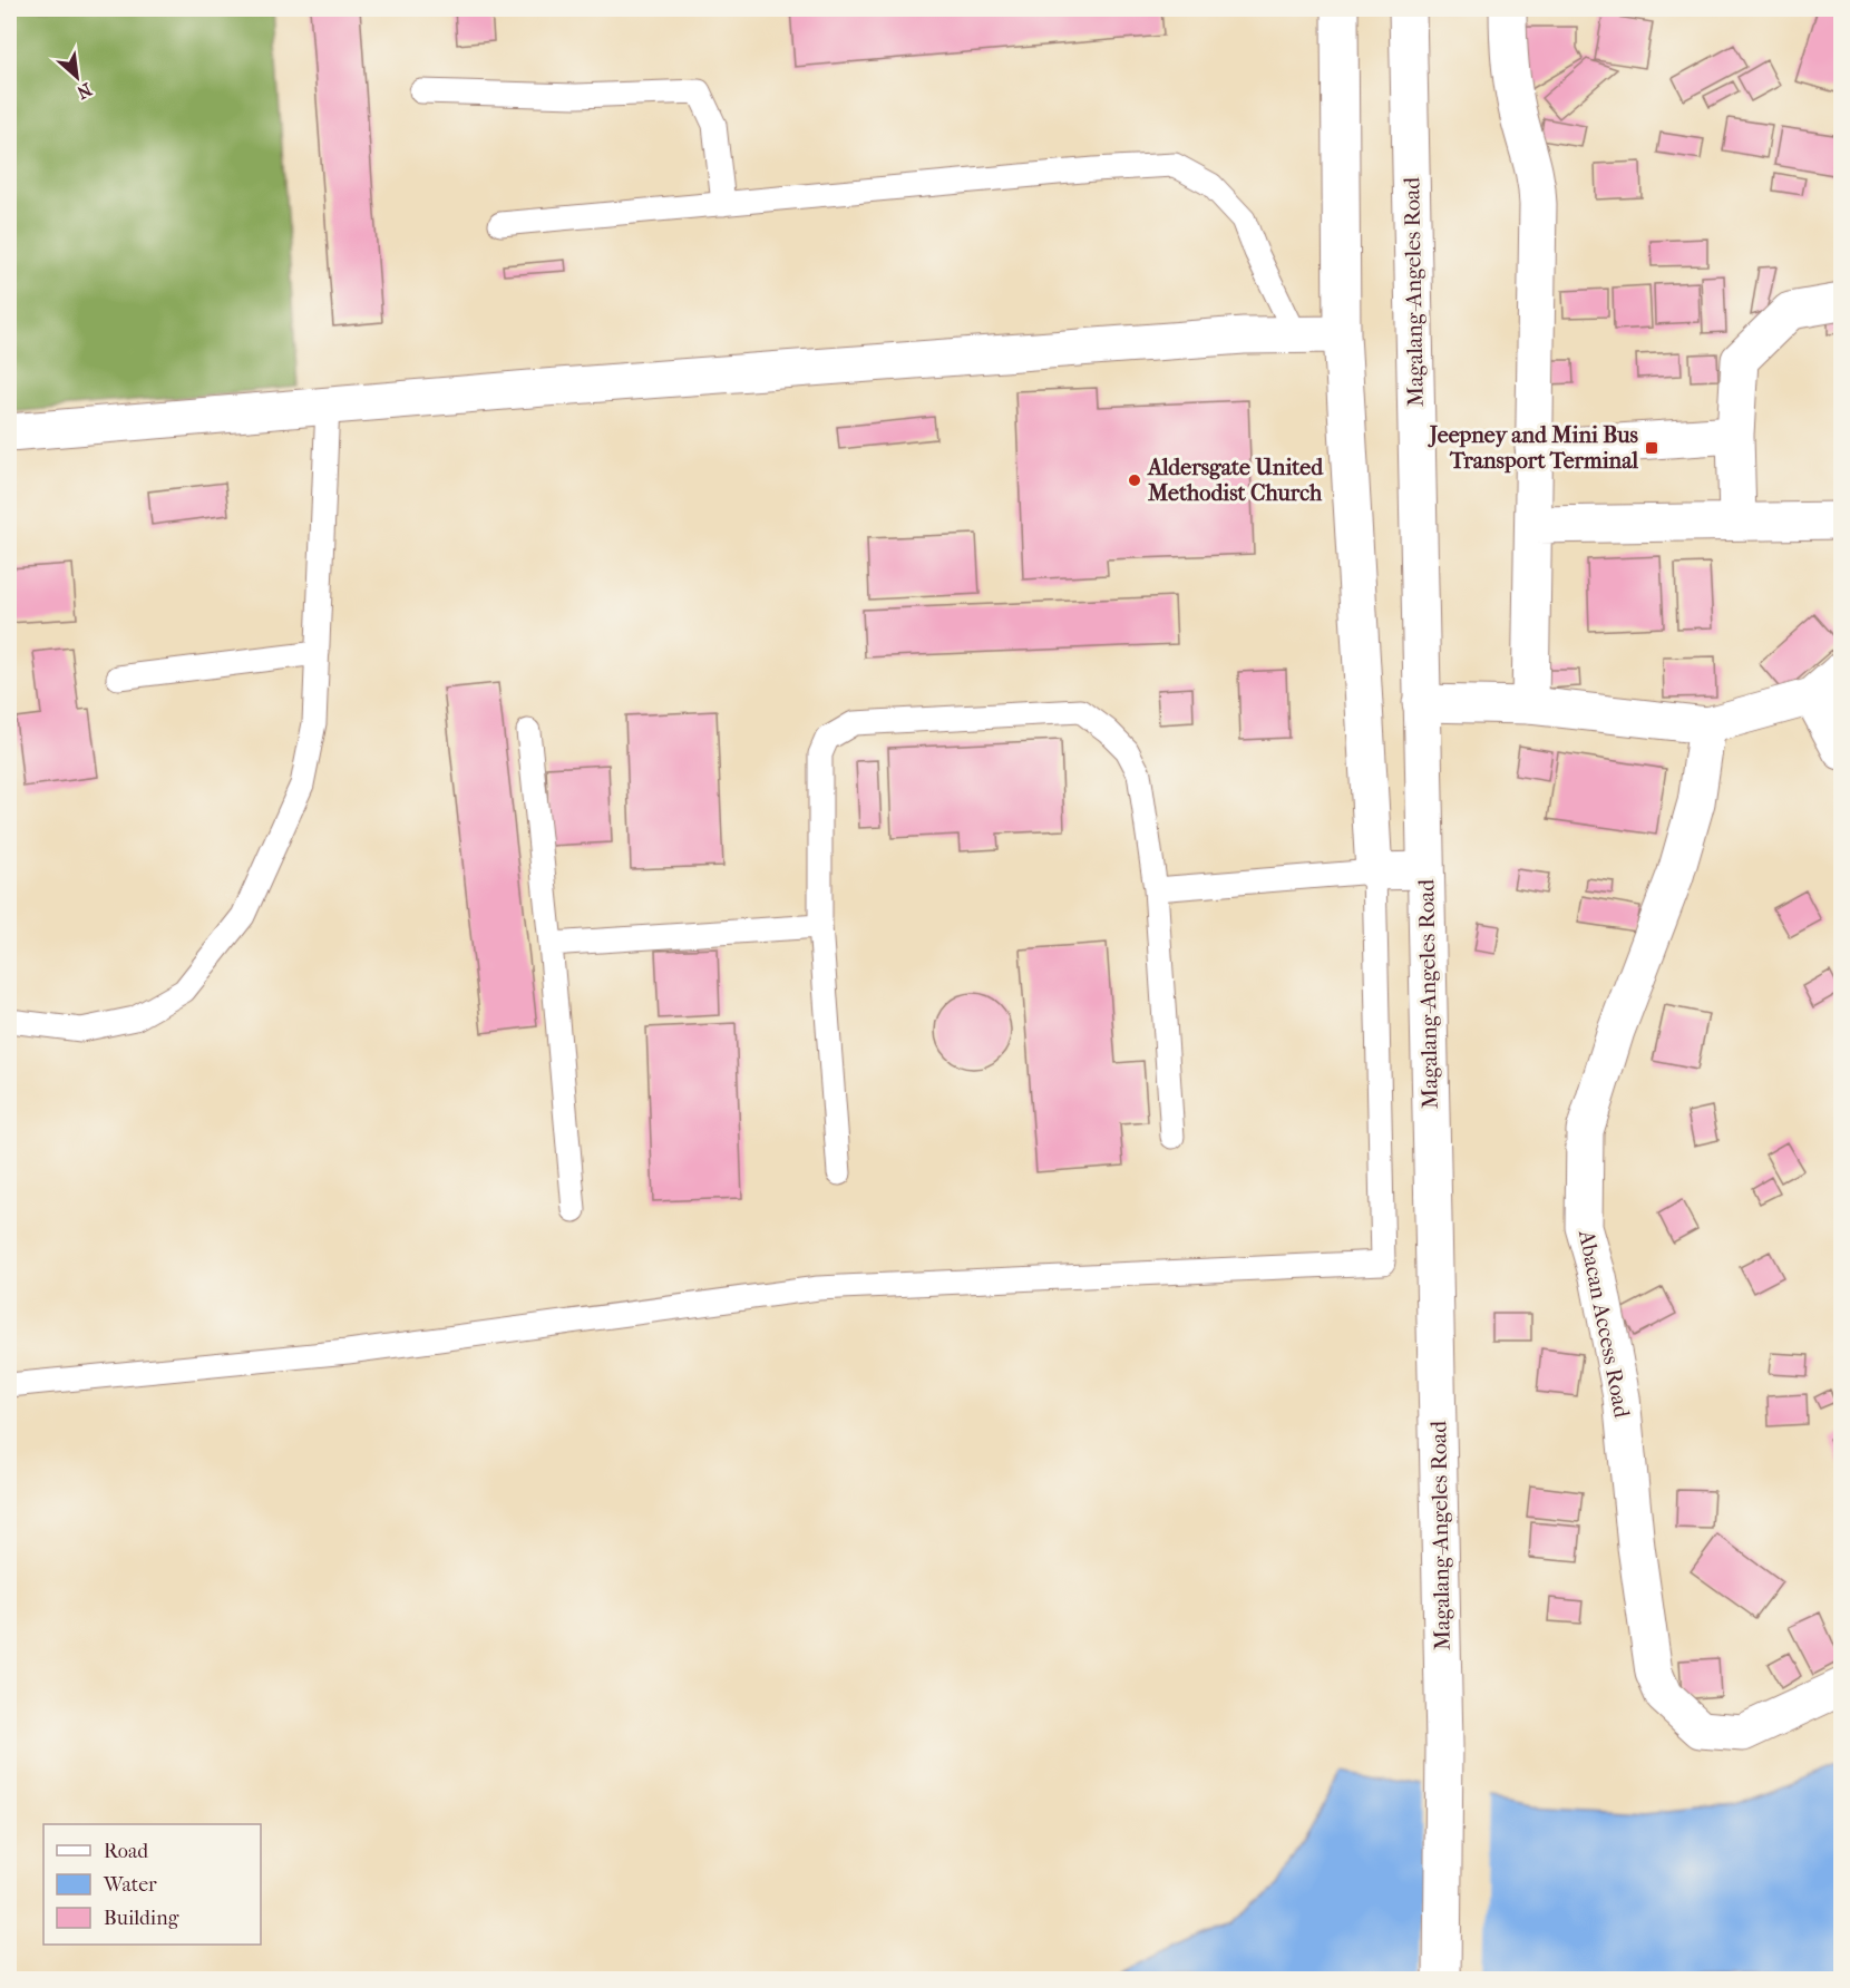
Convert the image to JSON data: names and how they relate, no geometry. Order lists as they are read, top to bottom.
{
  "streets": {
    "street": ["Magalang-Angeles Road", "Abacan Access Road"]
  },
  "places": {
    "transit": ["Jeepney and Mini Bus Transport Terminal"],
    "other": ["Aldersgate United Methodist Church"]
  },
  "legend": ["Road", "Water", "Building"],
  "north": "bottom right"
}
